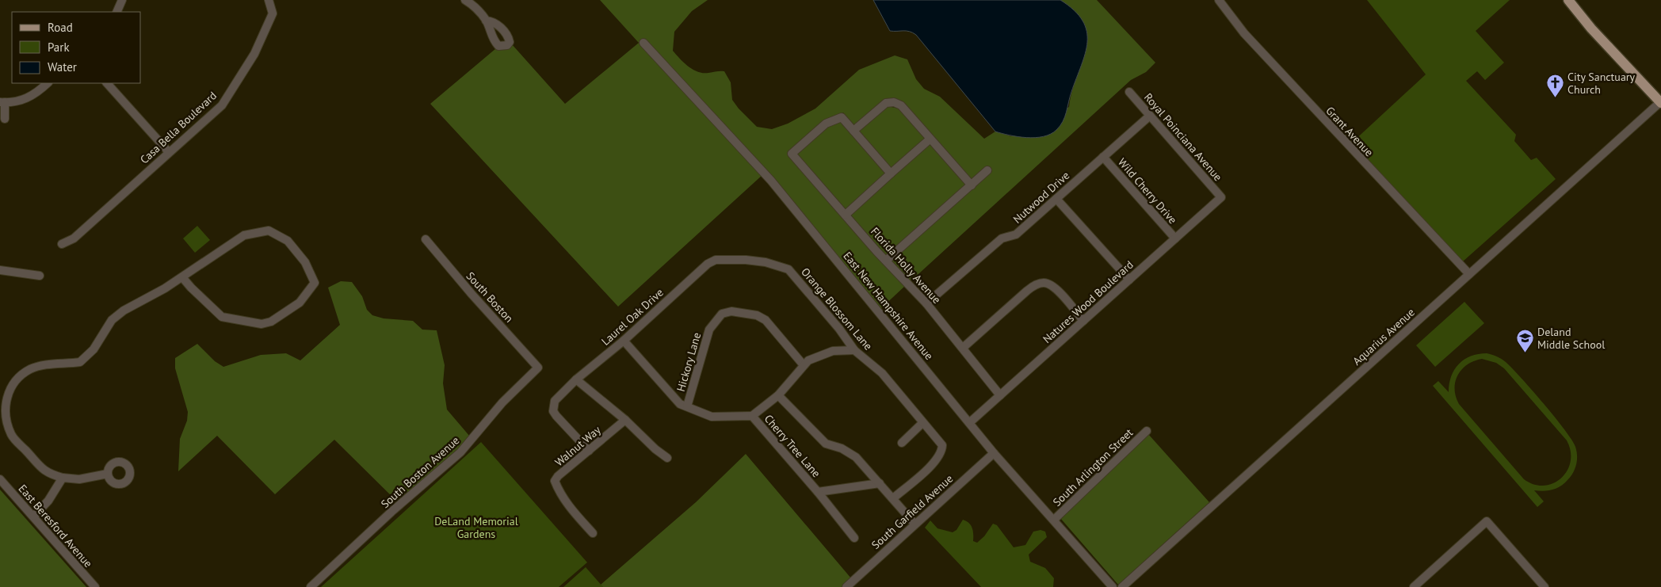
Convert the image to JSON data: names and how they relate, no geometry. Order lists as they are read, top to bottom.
{
  "streets": {
    "street": [
      "Casa Bella Boulevard",
      "Grant Avenue",
      "Royal Poinciana Avenue",
      "Wild Cherry Drive",
      "Nutwood Drive",
      "Florida Holly Avenue",
      "South Boston",
      "Natures Wood Boulevard",
      "East New Hampshire Avenue",
      "Orange Blossom Lane",
      "Laurel Oak Drive",
      "Aquarius Avenue",
      "Hickory Lane",
      "Walnut Way",
      "Cherry Tree Lane",
      "South Arlington Street",
      "South Boston Avenue",
      "South Garfield Avenue",
      "East Beresford Avenue"
    ]
  },
  "crossings": [
    ["Grant Avenue", "Aquarius Avenue"],
    ["Royal Poinciana Avenue", "Nutwood Drive"],
    ["Royal Poinciana Avenue", "Natures Wood Boulevard"],
    ["Wild Cherry Drive", "Nutwood Drive"],
    ["Wild Cherry Drive", "Natures Wood Boulevard"],
    ["Nutwood Drive", "Florida Holly Avenue"],
    ["Florida Holly Avenue", "Natures Wood Boulevard"],
    ["South Boston", "South Boston Avenue"],
    ["Natures Wood Boulevard", "East New Hampshire Avenue"],
    ["East New Hampshire Avenue", "South Arlington Street"],
    ["East New Hampshire Avenue", "South Garfield Avenue"],
    ["Orange Blossom Lane", "Laurel Oak Drive"],
    ["Laurel Oak Drive", "Walnut Way"],
    ["Laurel Oak Drive", "Cherry Tree Lane"],
    ["Hickory Lane", "Cherry Tree Lane"]
  ],
  "parks": ["DeLand Memorial Gardens"],
  "places": {
    "church": ["City Sanctuary Church"],
    "school or university": ["Deland Middle School"]
  },
  "legend": ["Road", "Park", "Water"]
}
